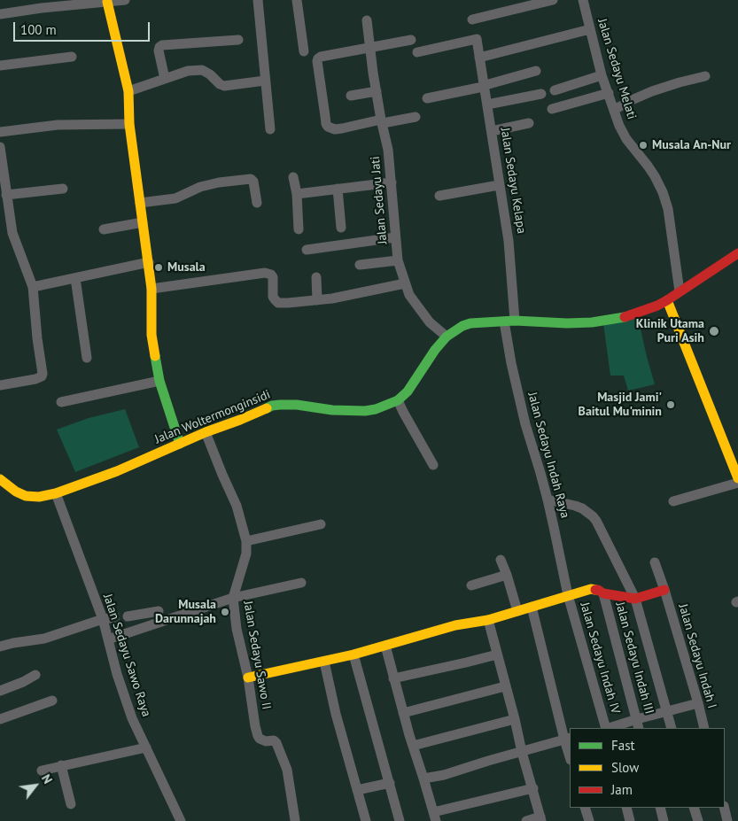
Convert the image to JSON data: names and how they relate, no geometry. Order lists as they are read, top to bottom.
{
  "streets": {
    "street": [
      "Jalan Sedayu Melati",
      "Jalan Sedayu Kelapa",
      "Jalan Sedayu Jati",
      "Jalan Woltermonginsidi",
      "Jalan Sedayu Indah Raya",
      "Jalan Sedayu Sawo Raya",
      "Jalan Sedayu Sawo II",
      "Jalan Sedayu Indah I",
      "Jalan Sedayu Indah IV",
      "Jalan Sedayu Indah III"
    ]
  },
  "crossings": [
    ["Jalan Sedayu Melati", "Jalan Woltermonginsidi"],
    ["Jalan Sedayu Kelapa", "Jalan Woltermonginsidi"],
    ["Jalan Sedayu Jati", "Jalan Woltermonginsidi"],
    ["Jalan Woltermonginsidi", "Jalan Sedayu Indah Raya"],
    ["Jalan Woltermonginsidi", "Jalan Sedayu Sawo Raya"],
    ["Jalan Woltermonginsidi", "Jalan Sedayu Sawo II"],
    ["Jalan Sedayu Indah Raya", "Jalan Sedayu Indah IV"]
  ],
  "places": [
    "Musala An-Nur",
    "Musala",
    "Klinik Utama Puri Asih",
    "Masjid Jami' Baitul Mu'minin",
    "Musala Darunnajah"
  ],
  "legend": ["Fast", "Slow", "Jam"],
  "scale_bar": "100 m",
  "north": "top right"
}
